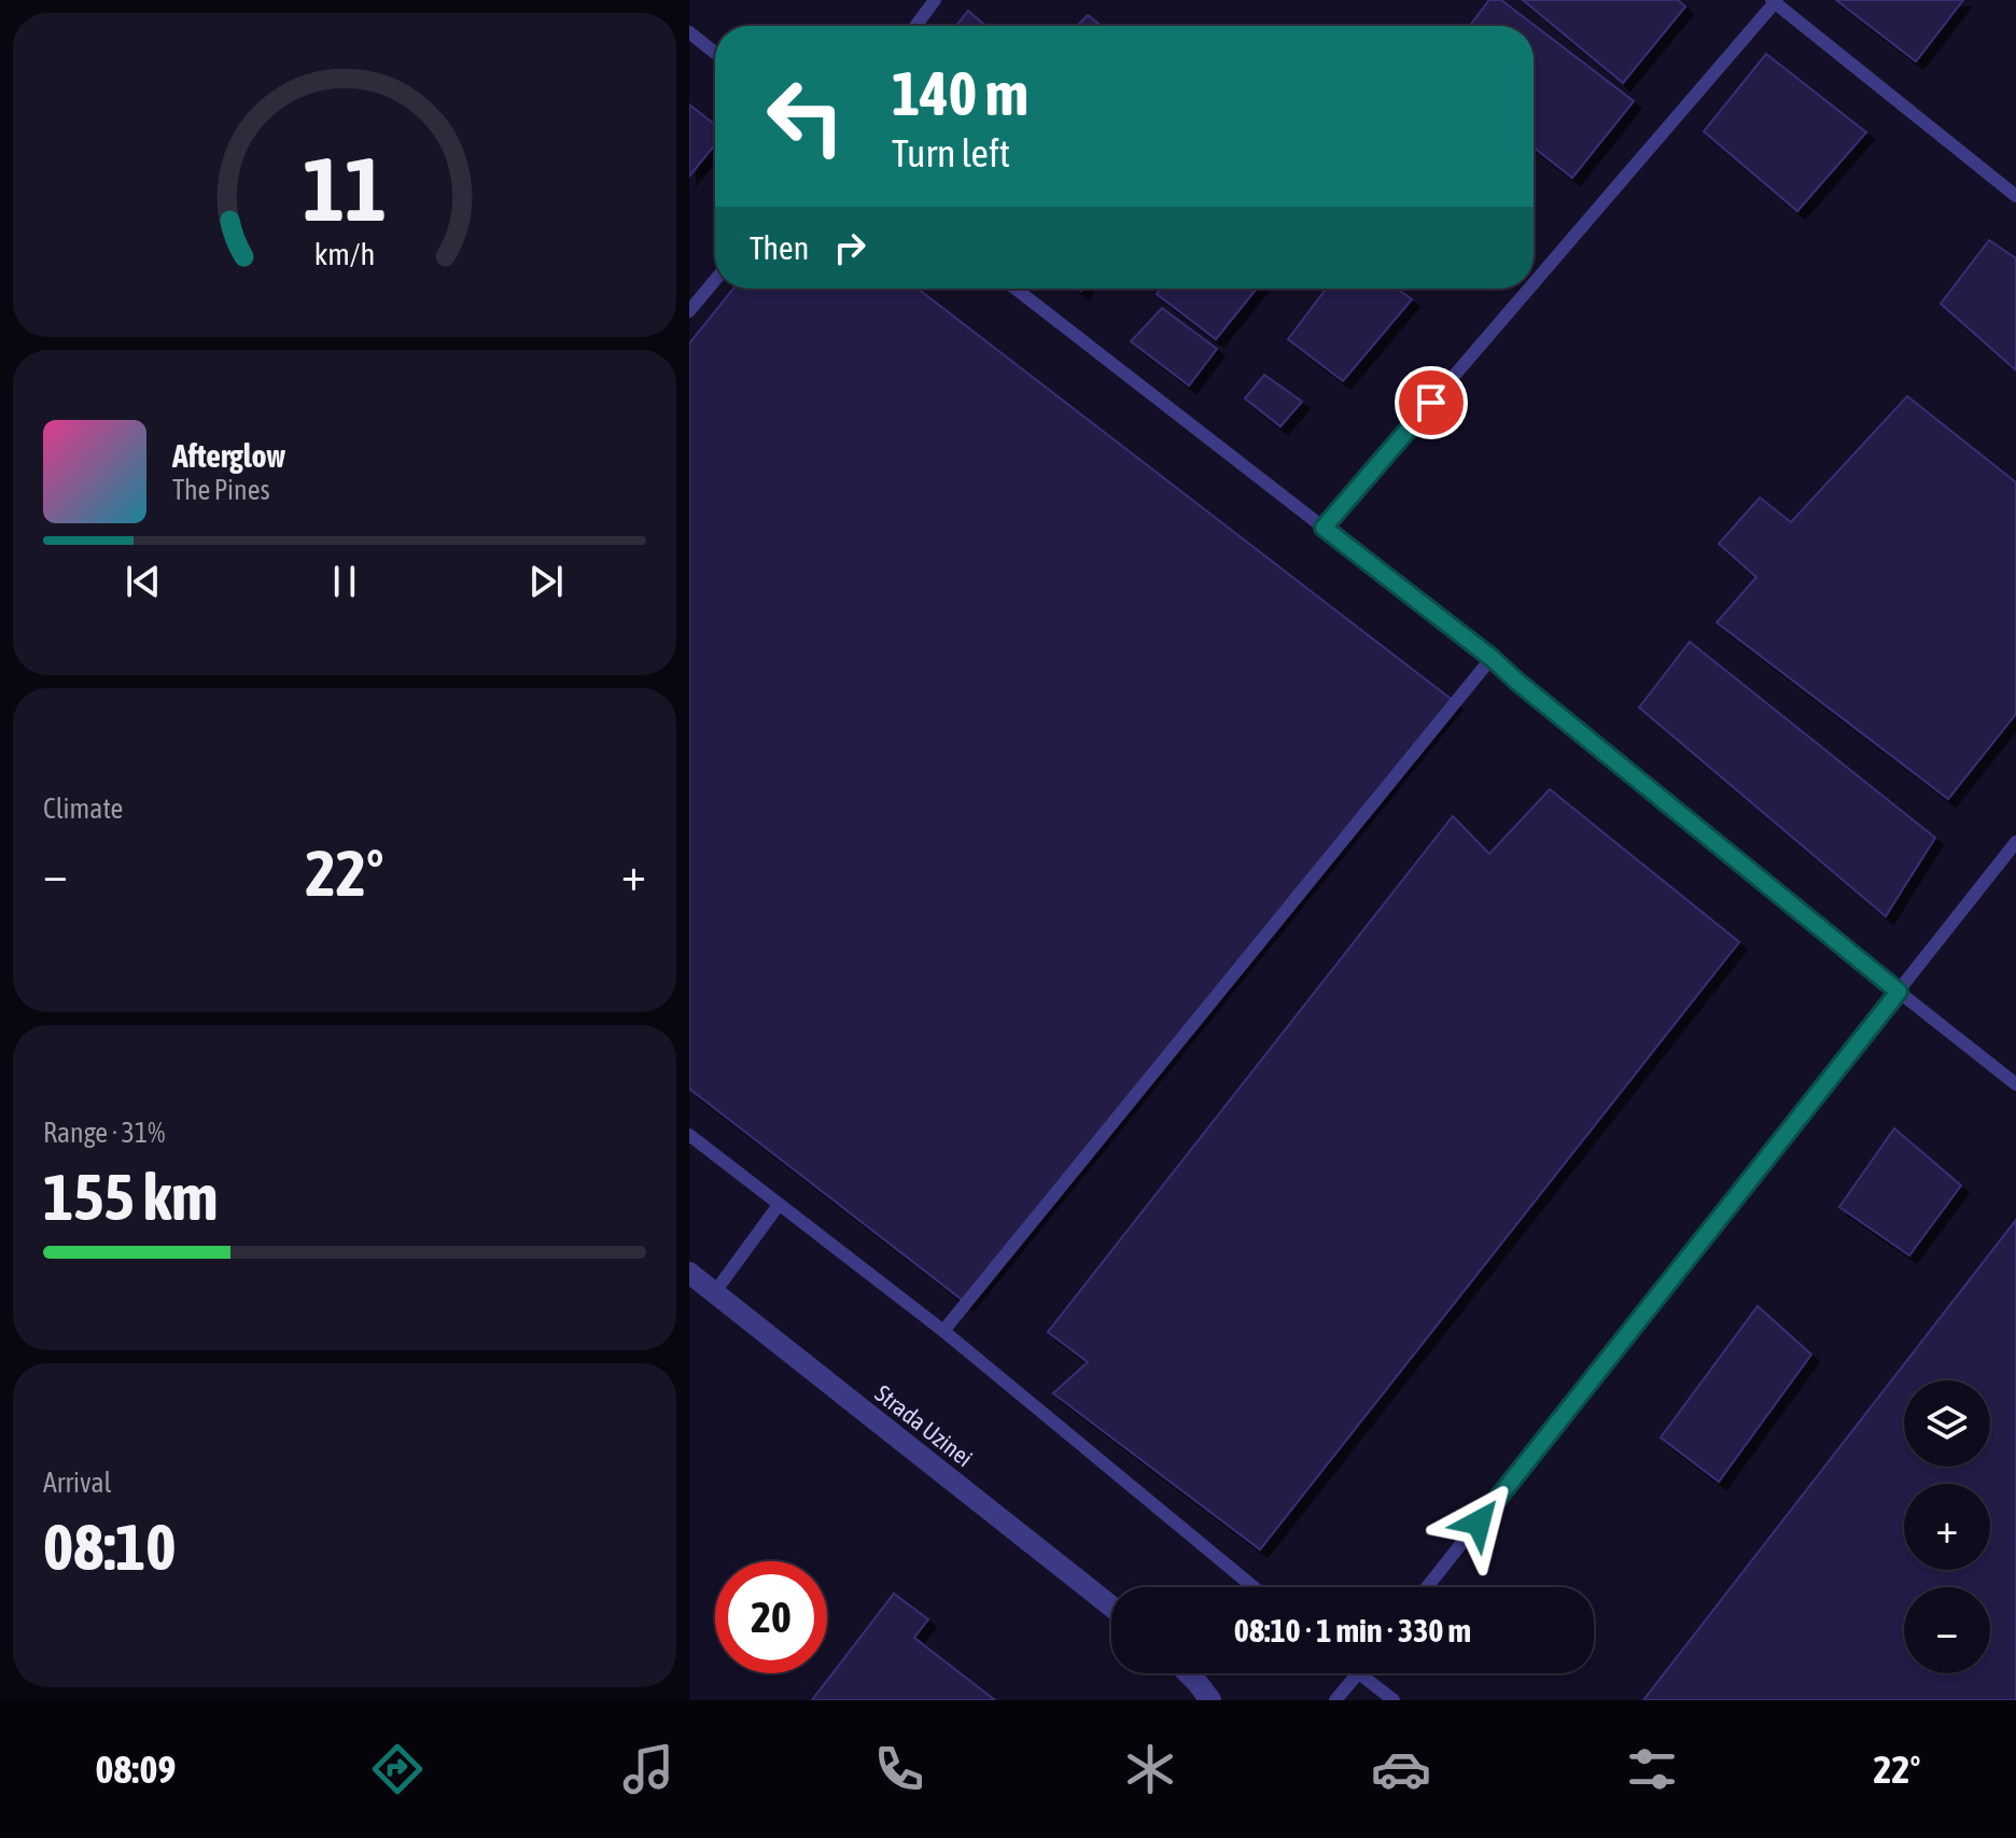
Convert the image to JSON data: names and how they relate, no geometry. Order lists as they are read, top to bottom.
{
  "streets": {
    "street": ["Strada Uzinei"]
  },
  "page": {
    "turn": ["140 m", "Turn left"],
    "then": "Then",
    "song": ["Afterglow", "The Pines"],
    "tile": [
      "Climate",
      ["Range · 31%", "155 km"],
      ["Arrival", "08:10"]
    ],
    "heat": ["−", "22°", "+"],
    "map_buttons": ["+", "−"],
    "limit": "20",
    "trip": "08:10 · 1 min · 330 m",
    "tabs": ["08:09", "22°"],
    "gauge": ["11", "km/h"]
  }
}
